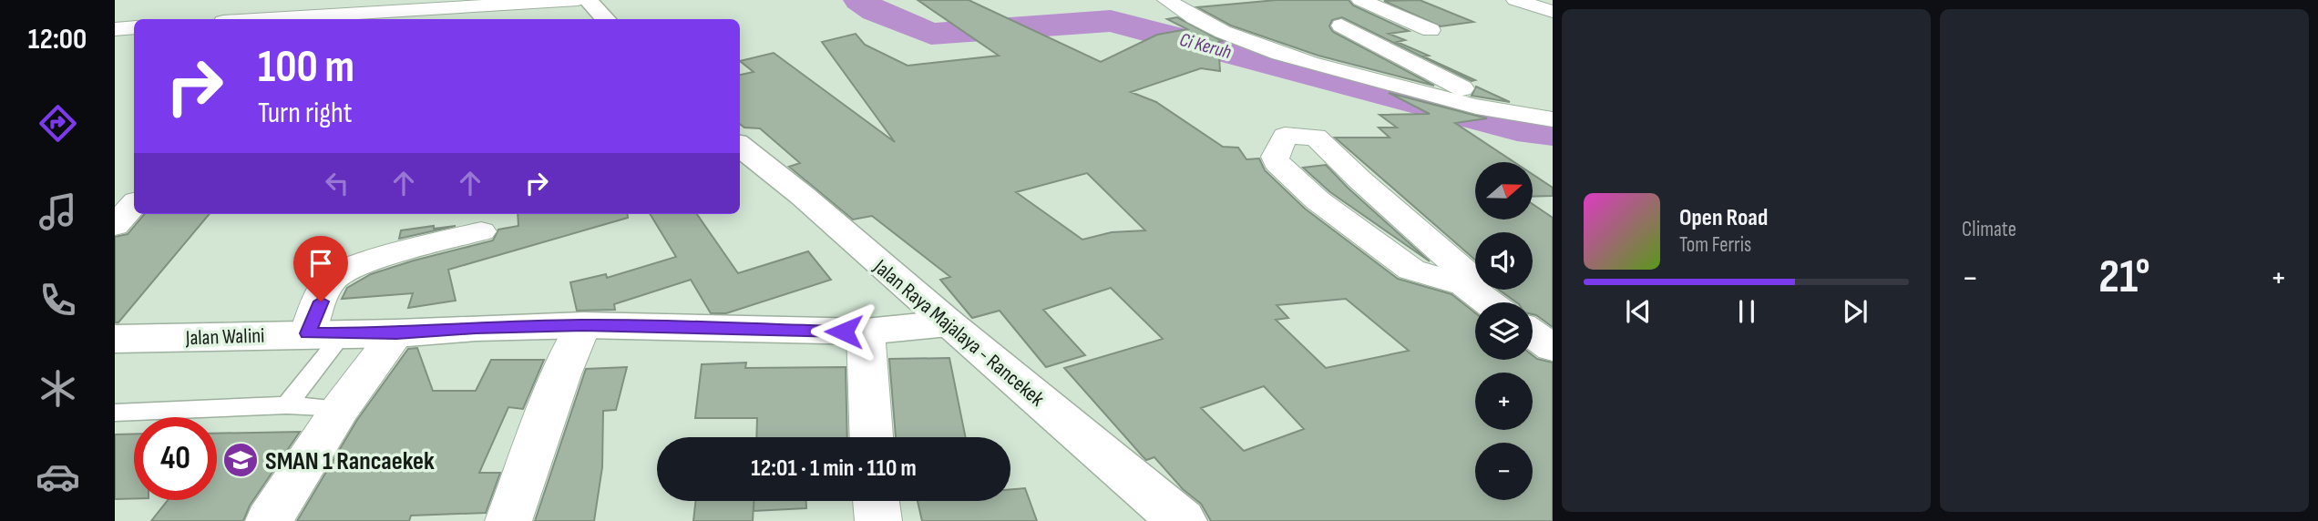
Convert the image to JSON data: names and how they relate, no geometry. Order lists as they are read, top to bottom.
{
  "streets": {
    "main road": ["Jalan Raya Majalaya - Rancekek", "Jalan Walini"]
  },
  "crossings": [
    ["Jalan Raya Majalaya - Rancekek", "Jalan Walini"]
  ],
  "water": ["Ci Keruh"],
  "places": {
    "school or university": ["SMAN 1 Rancaekek"]
  },
  "north": "right",
  "page": {
    "tabs": "12:00",
    "tile": "Climate",
    "turn": ["100 m", "Turn right"],
    "map_buttons": ["+", "−"],
    "song": ["Open Road", "Tom Ferris"],
    "heat": ["−", "21°", "+"],
    "limit": "40",
    "trip": "12:01 · 1 min · 110 m"
  }
}
